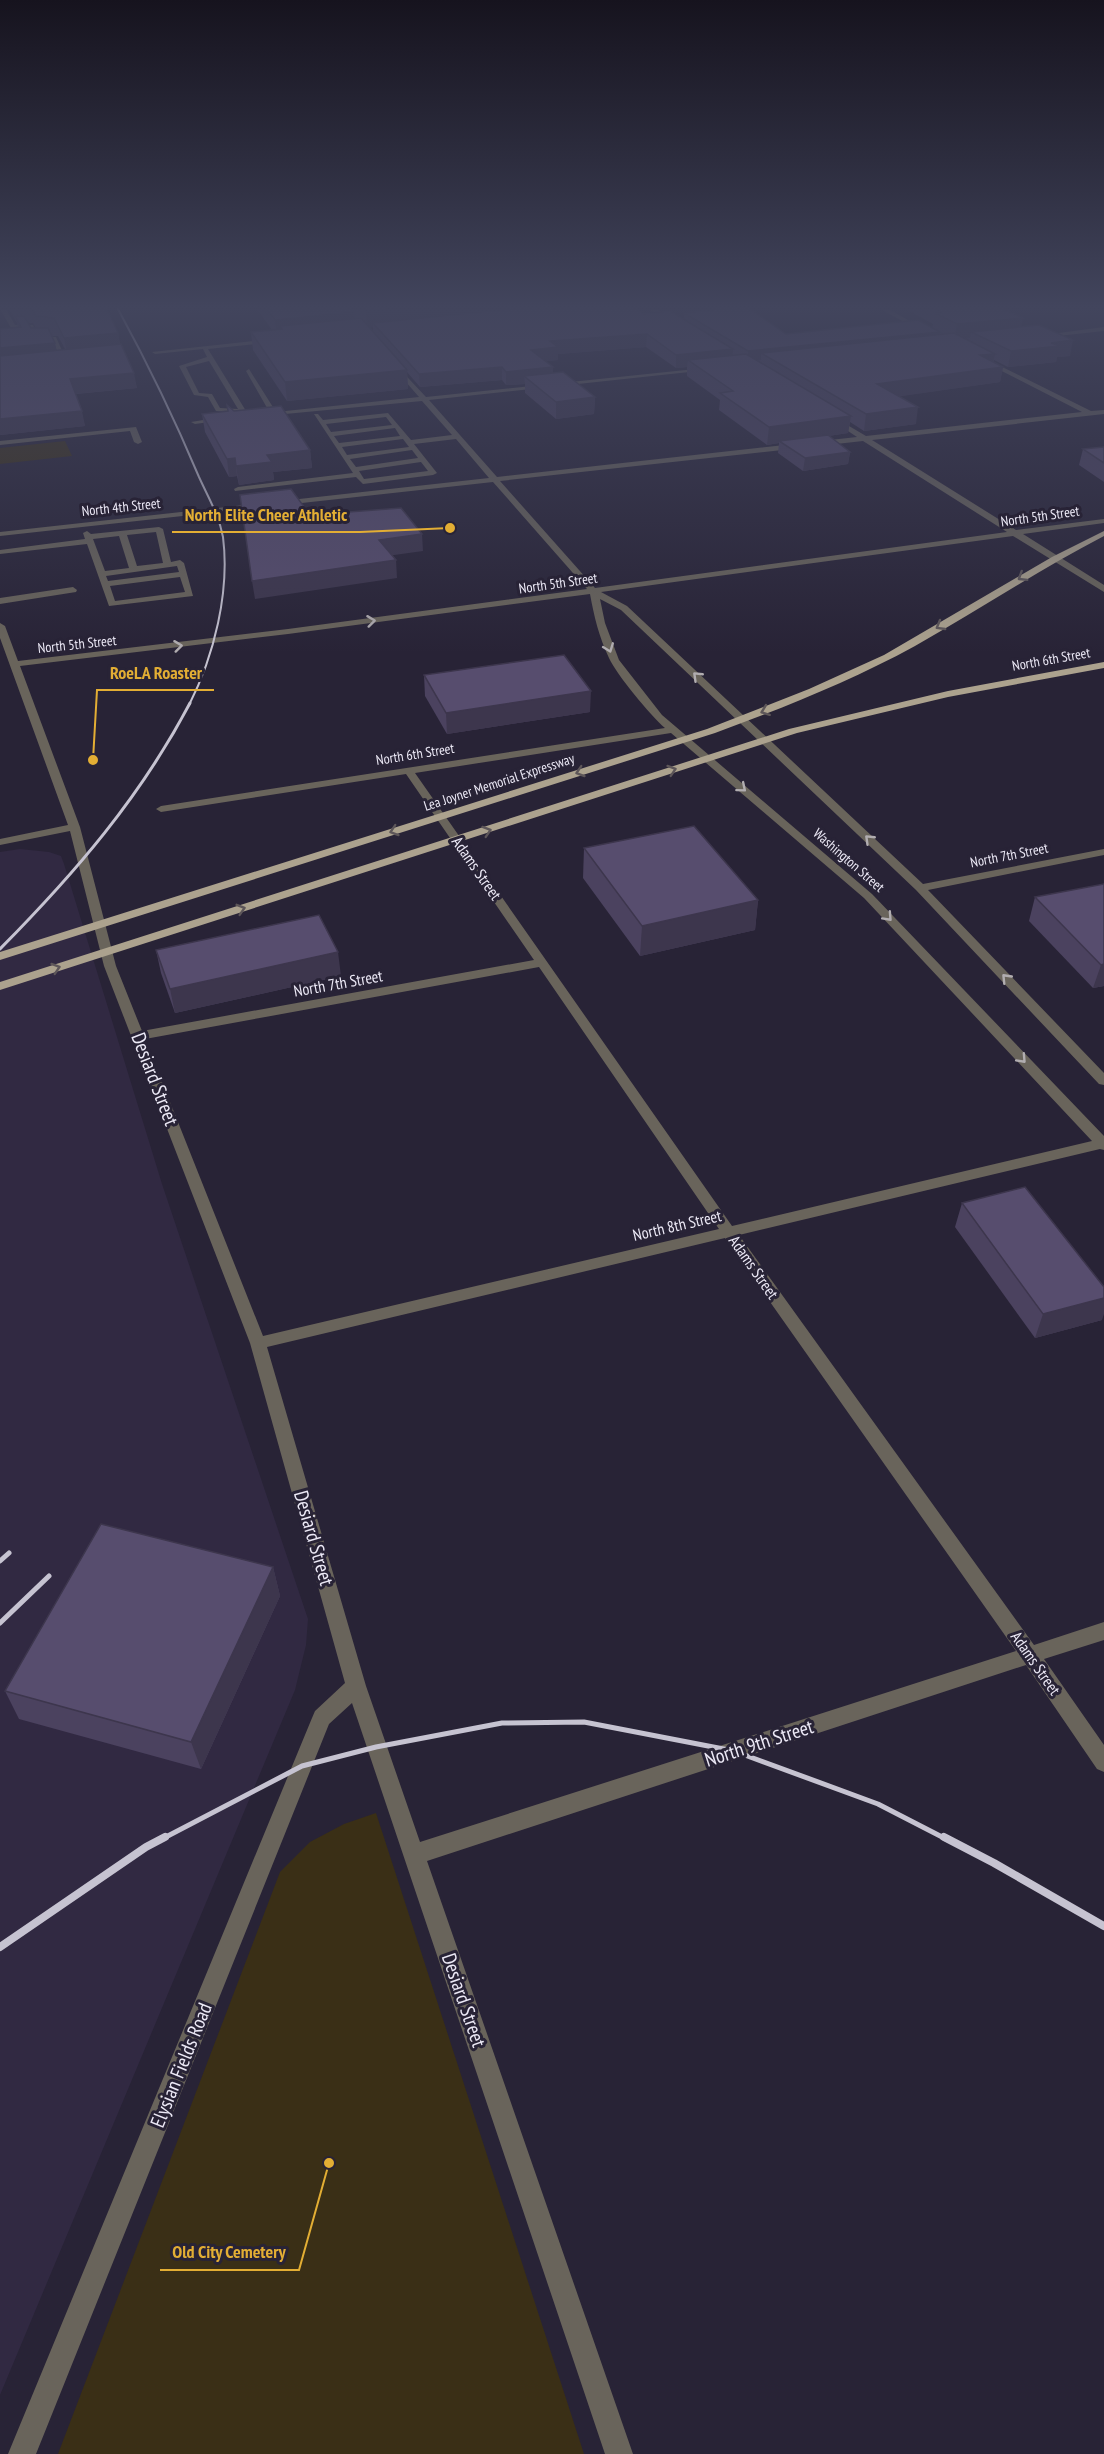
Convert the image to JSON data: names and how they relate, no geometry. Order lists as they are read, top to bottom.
{
  "streets": {
    "main road": ["North 5th Street", "North 6th Street", "Lea Joyner Memorial Expressway"],
    "street": [
      "North 4th Street",
      "North 7th Street",
      "Washington Street",
      "Adams Street",
      "Desiard Street",
      "North 8th Street",
      "North 9th Street",
      "Elysian Fields Road"
    ]
  },
  "crossings": [
    ["North 4th Street", "Washington Street"],
    ["North 5th Street", "Lea Joyner Memorial Expressway"],
    ["North 5th Street", "Washington Street"],
    ["North 5th Street", "Desiard Street"],
    ["North 6th Street", "Washington Street"],
    ["North 6th Street", "Adams Street"],
    ["North 7th Street", "Washington Street"],
    ["North 7th Street", "Adams Street"],
    ["North 7th Street", "Desiard Street"],
    ["Washington Street", "North 8th Street"],
    ["Adams Street", "North 8th Street"],
    ["Adams Street", "North 9th Street"],
    ["Desiard Street", "North 8th Street"],
    ["Desiard Street", "North 9th Street"],
    ["Desiard Street", "Elysian Fields Road"]
  ],
  "one_way": ["Lea Joyner Memorial Expressway"],
  "places": ["North Elite Cheer Athletic", "RoeLA Roaster", "Old City Cemetery"]
}
